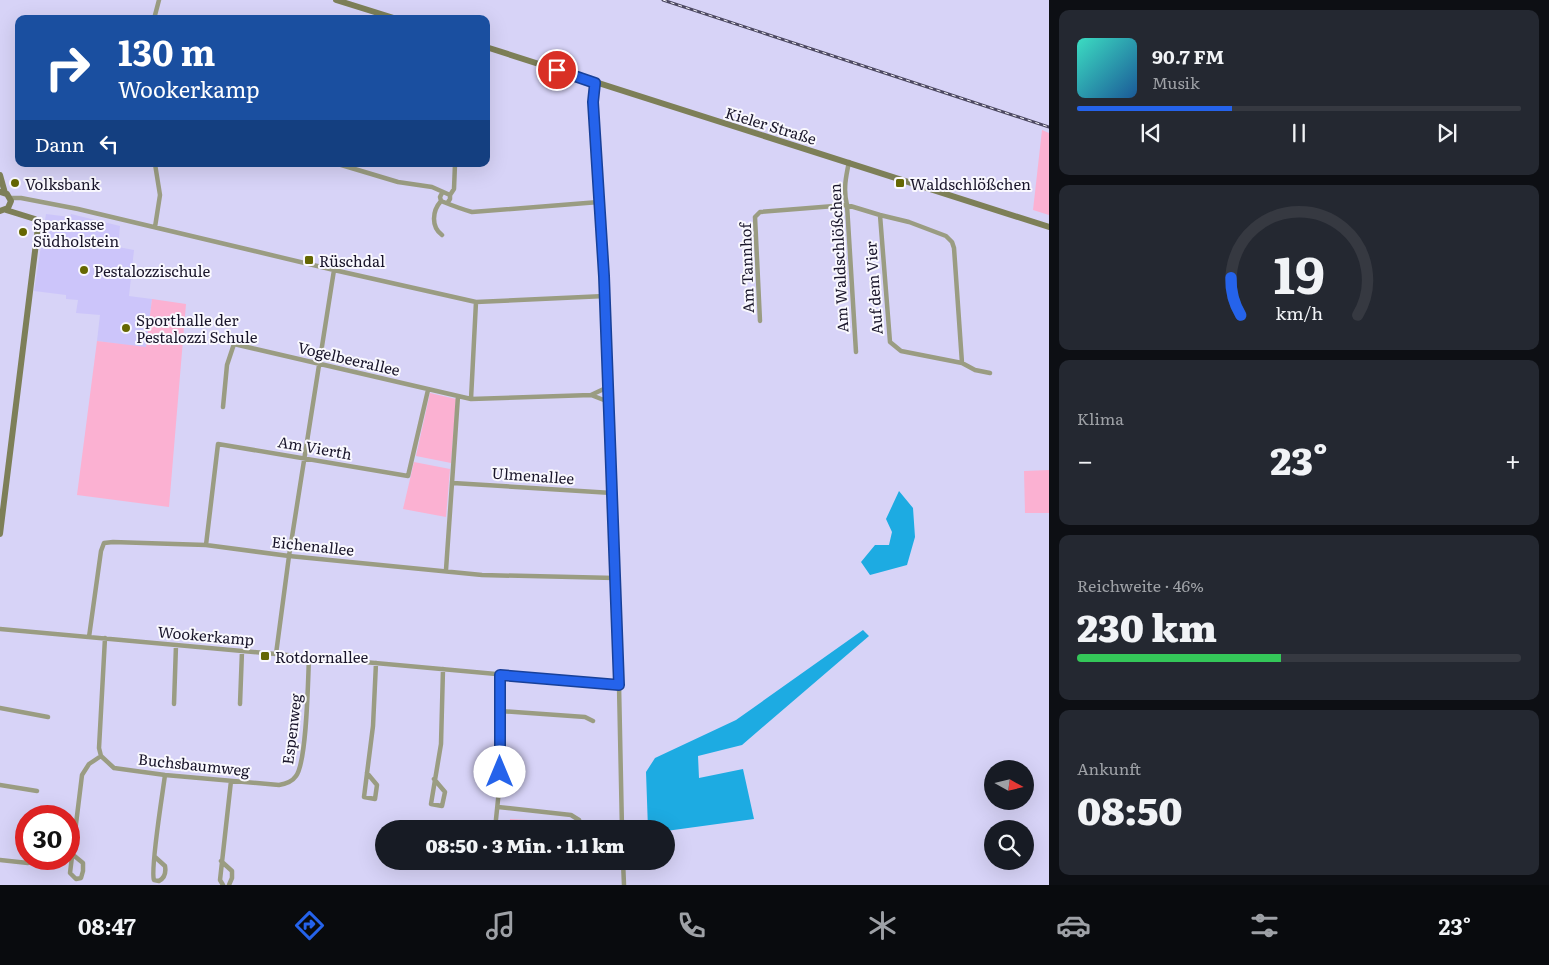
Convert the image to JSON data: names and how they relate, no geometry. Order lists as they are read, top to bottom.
{
  "streets": {
    "main road": ["Kieler Straße"],
    "street": [
      "Am Waldschlößchen",
      "Am Tannhof",
      "Auf dem Vier",
      "Vogelbeerallee",
      "Am Vierth",
      "Ulmenallee",
      "Eichenallee",
      "Wookerkamp",
      "Espenweg",
      "Buchsbaumweg"
    ]
  },
  "crossings": [
    ["Kieler Straße", "Am Waldschlößchen"],
    ["Am Waldschlößchen", "Am Tannhof"],
    ["Vogelbeerallee", "Am Vierth"],
    ["Am Vierth", "Eichenallee"],
    ["Eichenallee", "Wookerkamp"],
    ["Wookerkamp", "Espenweg"],
    ["Espenweg", "Buchsbaumweg"]
  ],
  "places": {
    "other": [
      "Volksbank",
      "Sparkasse Südholstein",
      "Pestalozzischule",
      "Sporthalle der Pestalozzi Schule"
    ],
    "transit": ["Waldschlößchen", "Rüschdal", "Rotdornallee"]
  },
  "north": "right",
  "page": {
    "turn": ["130 m", "Wookerkamp"],
    "song": ["90.7 FM", "Musik"],
    "then": "Dann",
    "tile": [
      "Klima",
      ["Reichweite · 46%", "230 km"],
      ["Ankunft", "08:50"]
    ],
    "heat": ["−", "23°", "+"],
    "limit": "30",
    "trip": "08:50 · 3 Min. · 1.1 km",
    "tabs": ["08:47", "23°"],
    "gauge": ["19", "km/h"]
  }
}
